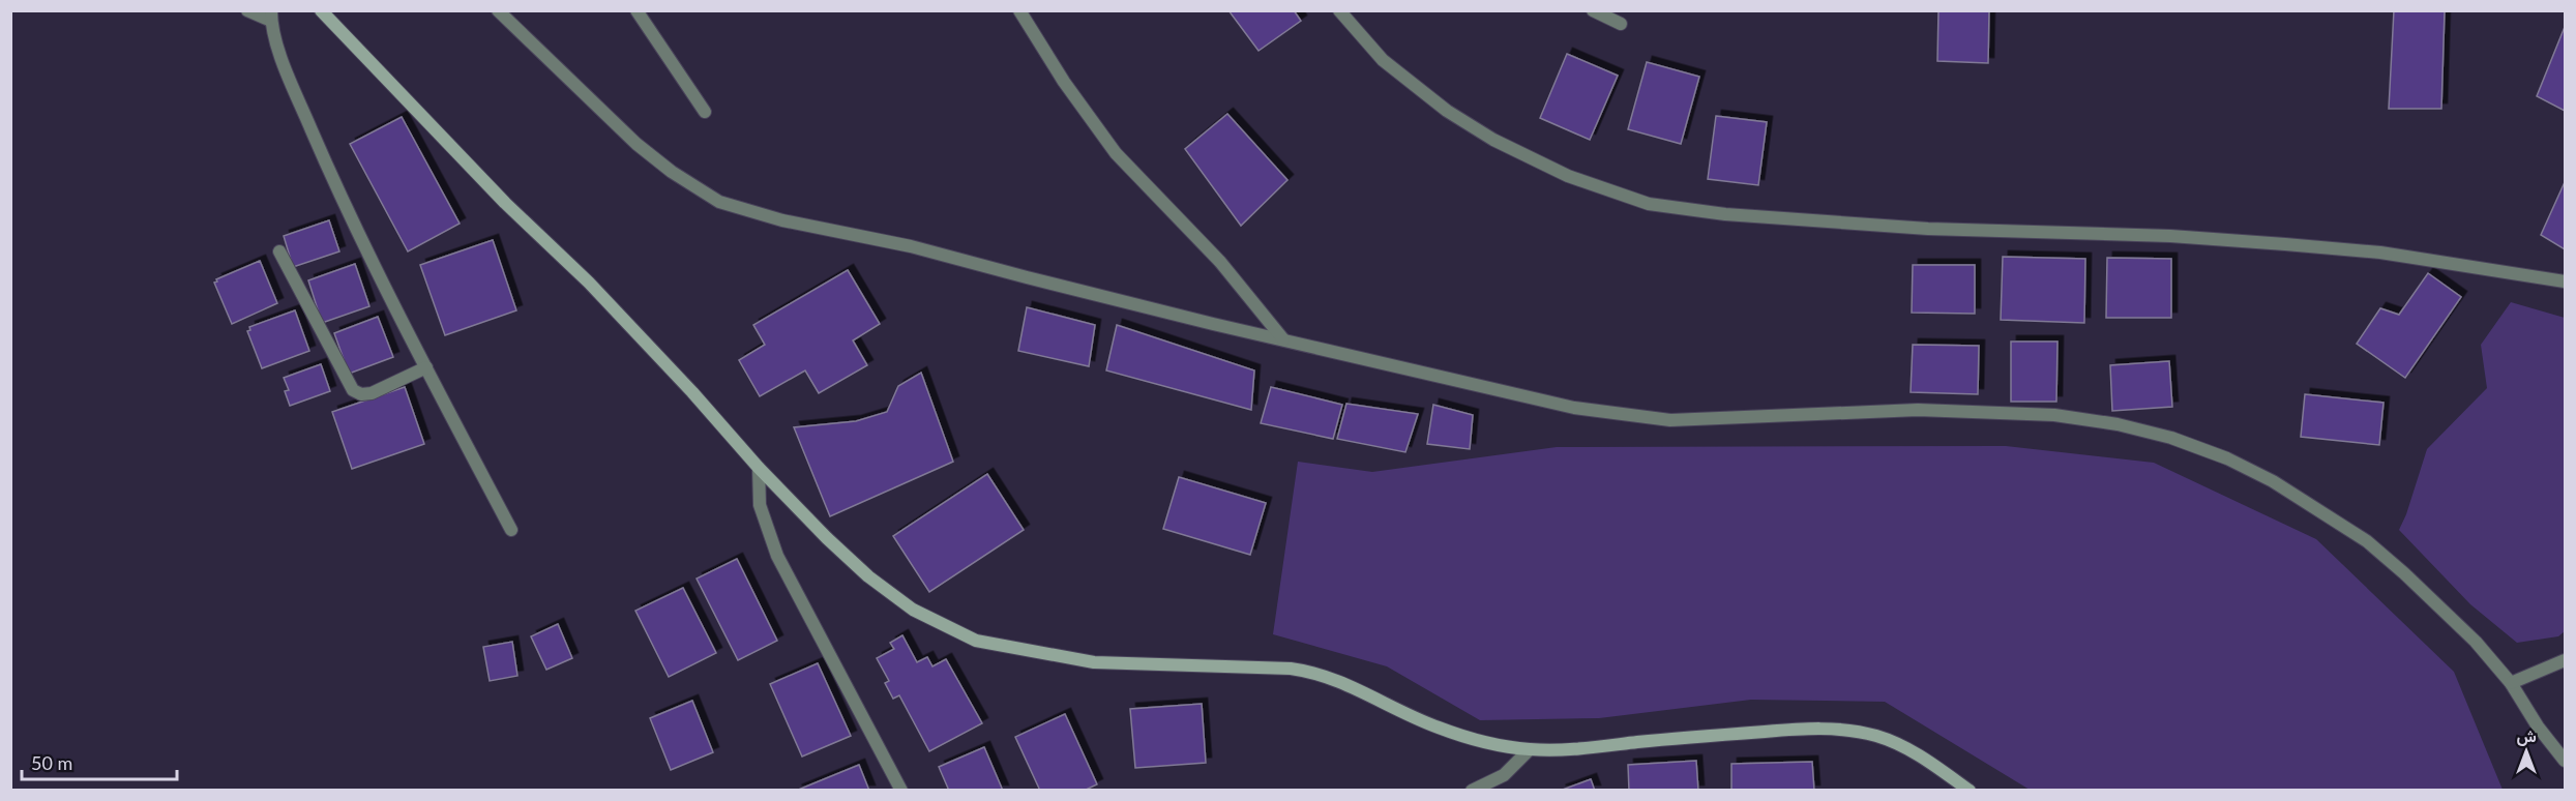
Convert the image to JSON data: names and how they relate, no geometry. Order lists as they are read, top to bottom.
{
  "scale_bar": "50 m",
  "north": "top"
}
